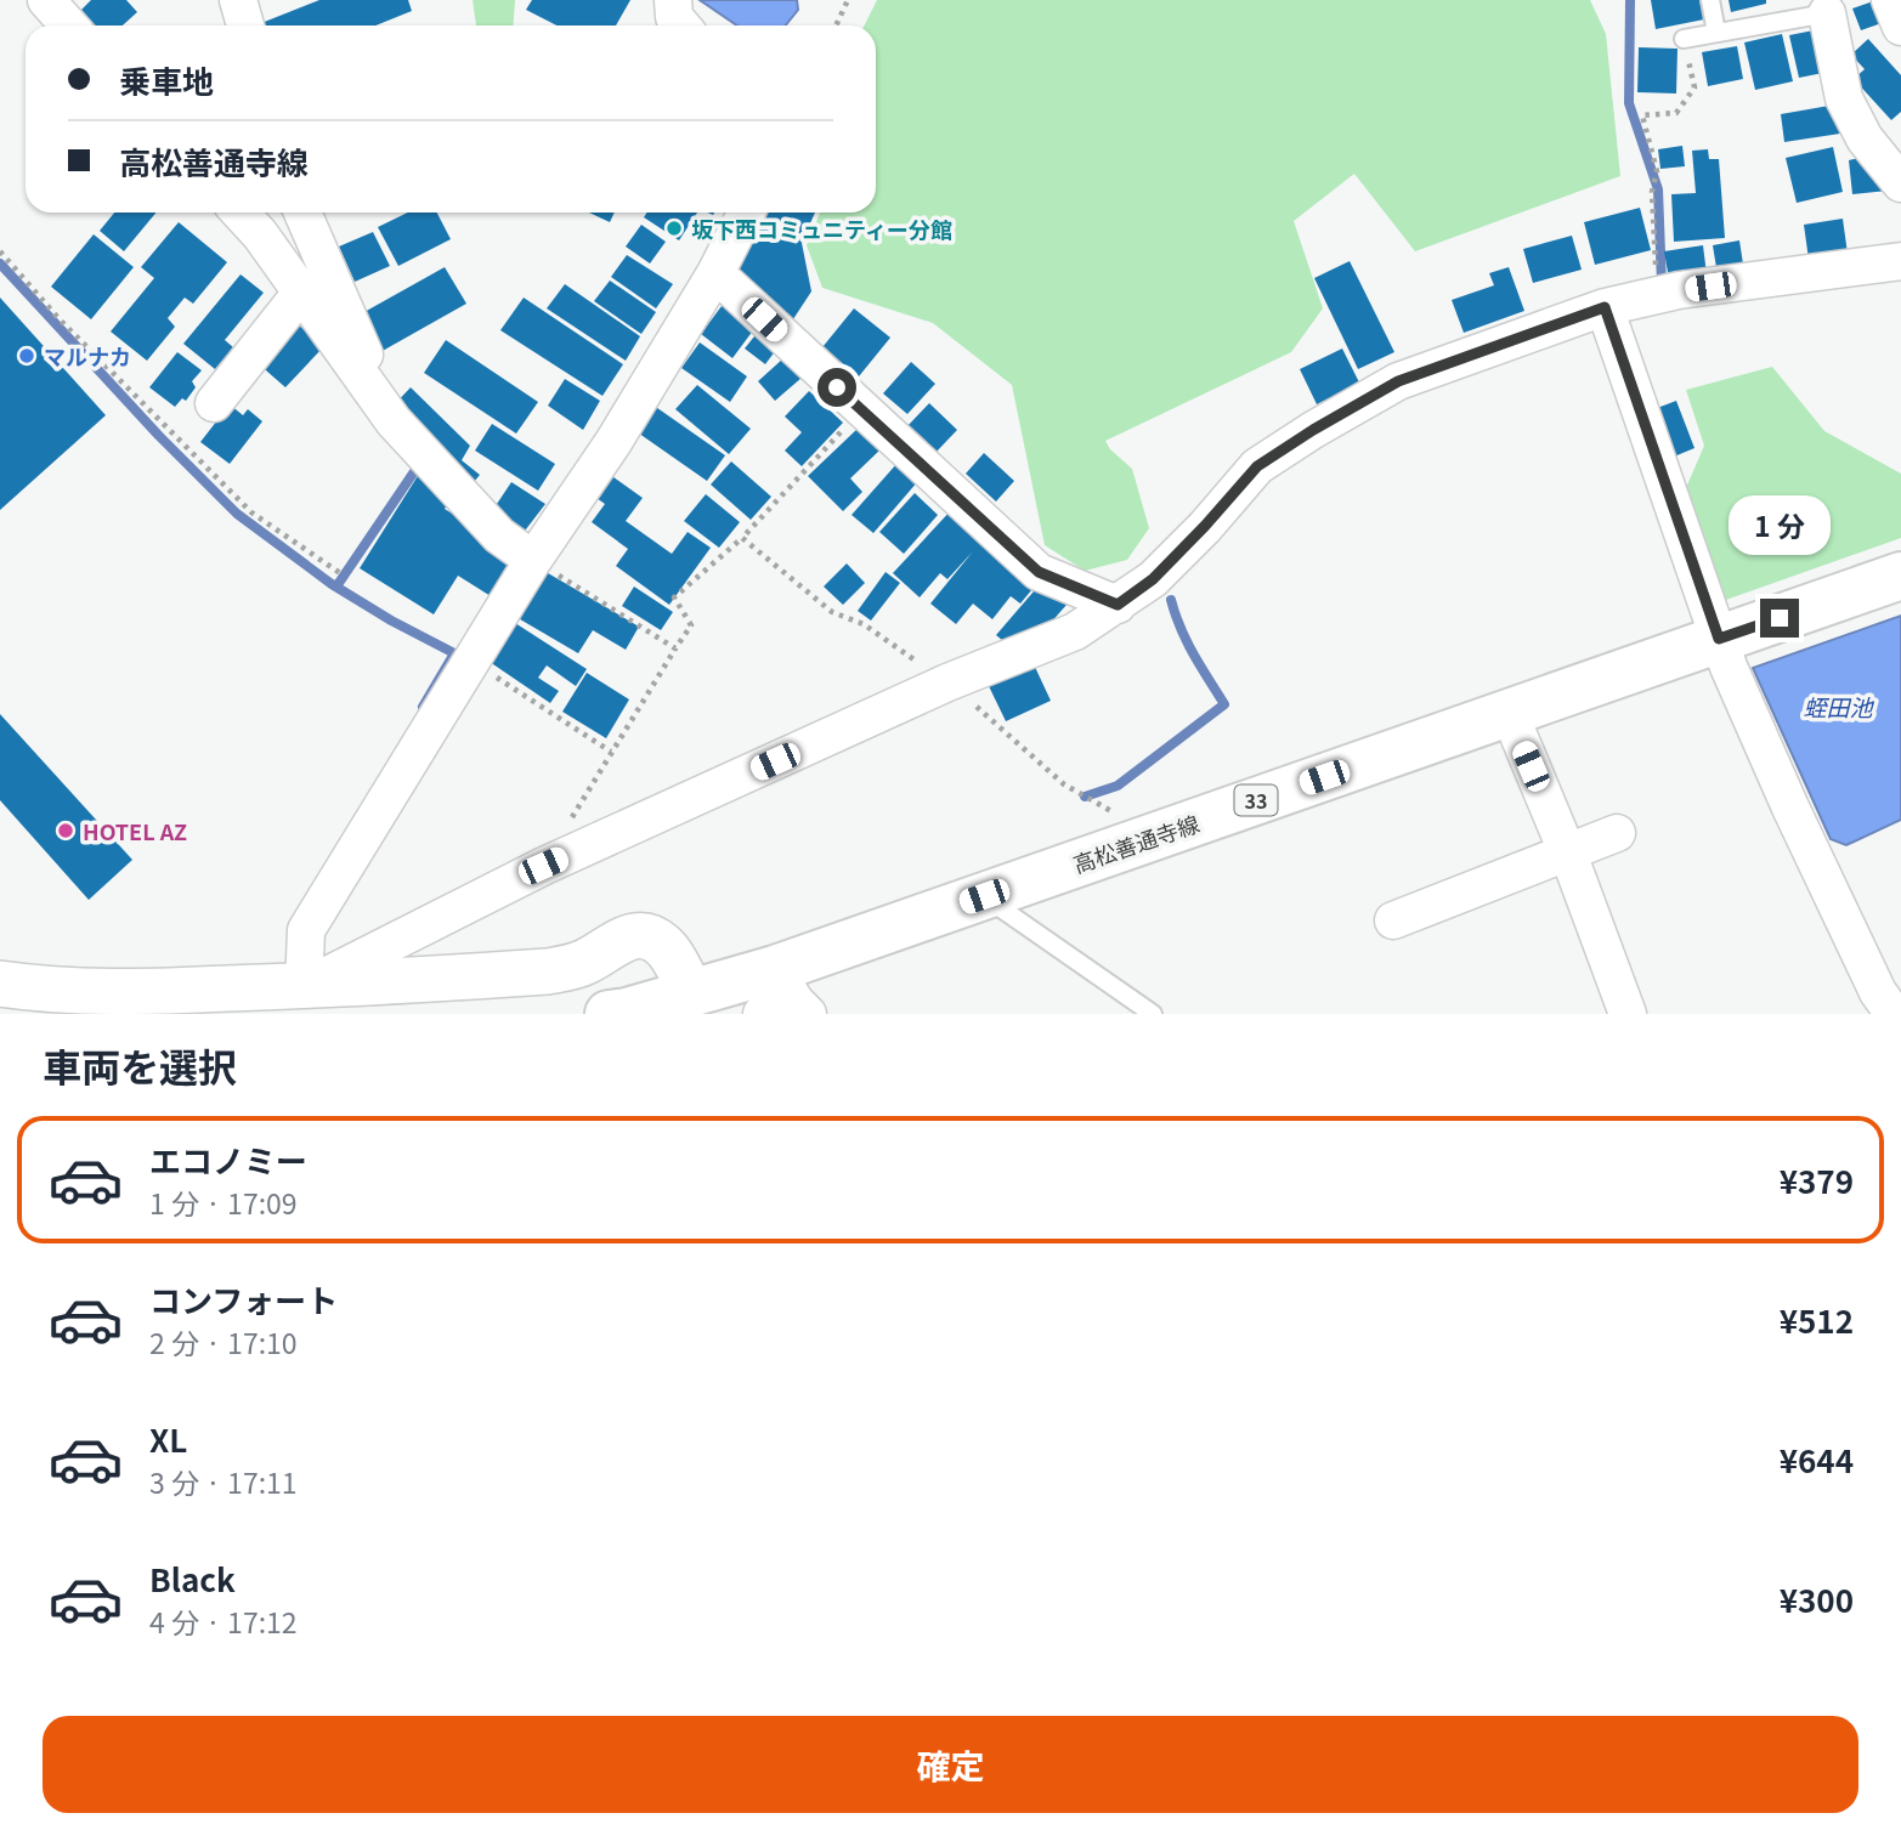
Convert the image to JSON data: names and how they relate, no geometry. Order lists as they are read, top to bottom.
{
  "streets": {
    "main road": ["33", "高松善通寺線"]
  },
  "water": ["蛭田池"],
  "places": ["坂下西コミュニティー分館", "マルナカ", "HOTEL AZ"],
  "page": {
    "banner": ["乗車地", "高松善通寺線"],
    "bubble": "1 分",
    "heading": "車両を選択",
    "list": [
      {
        "name": "エコノミー",
        "note": "1 分 · 17:09",
        "value": "¥379"
      },
      {
        "name": "コンフォート",
        "note": "2 分 · 17:10",
        "value": "¥512"
      },
      {
        "name": "XL",
        "note": "3 分 · 17:11",
        "value": "¥644"
      },
      {
        "name": "Black",
        "note": "4 分 · 17:12",
        "value": "¥300"
      }
    ],
    "buttons": "確定"
  }
}
